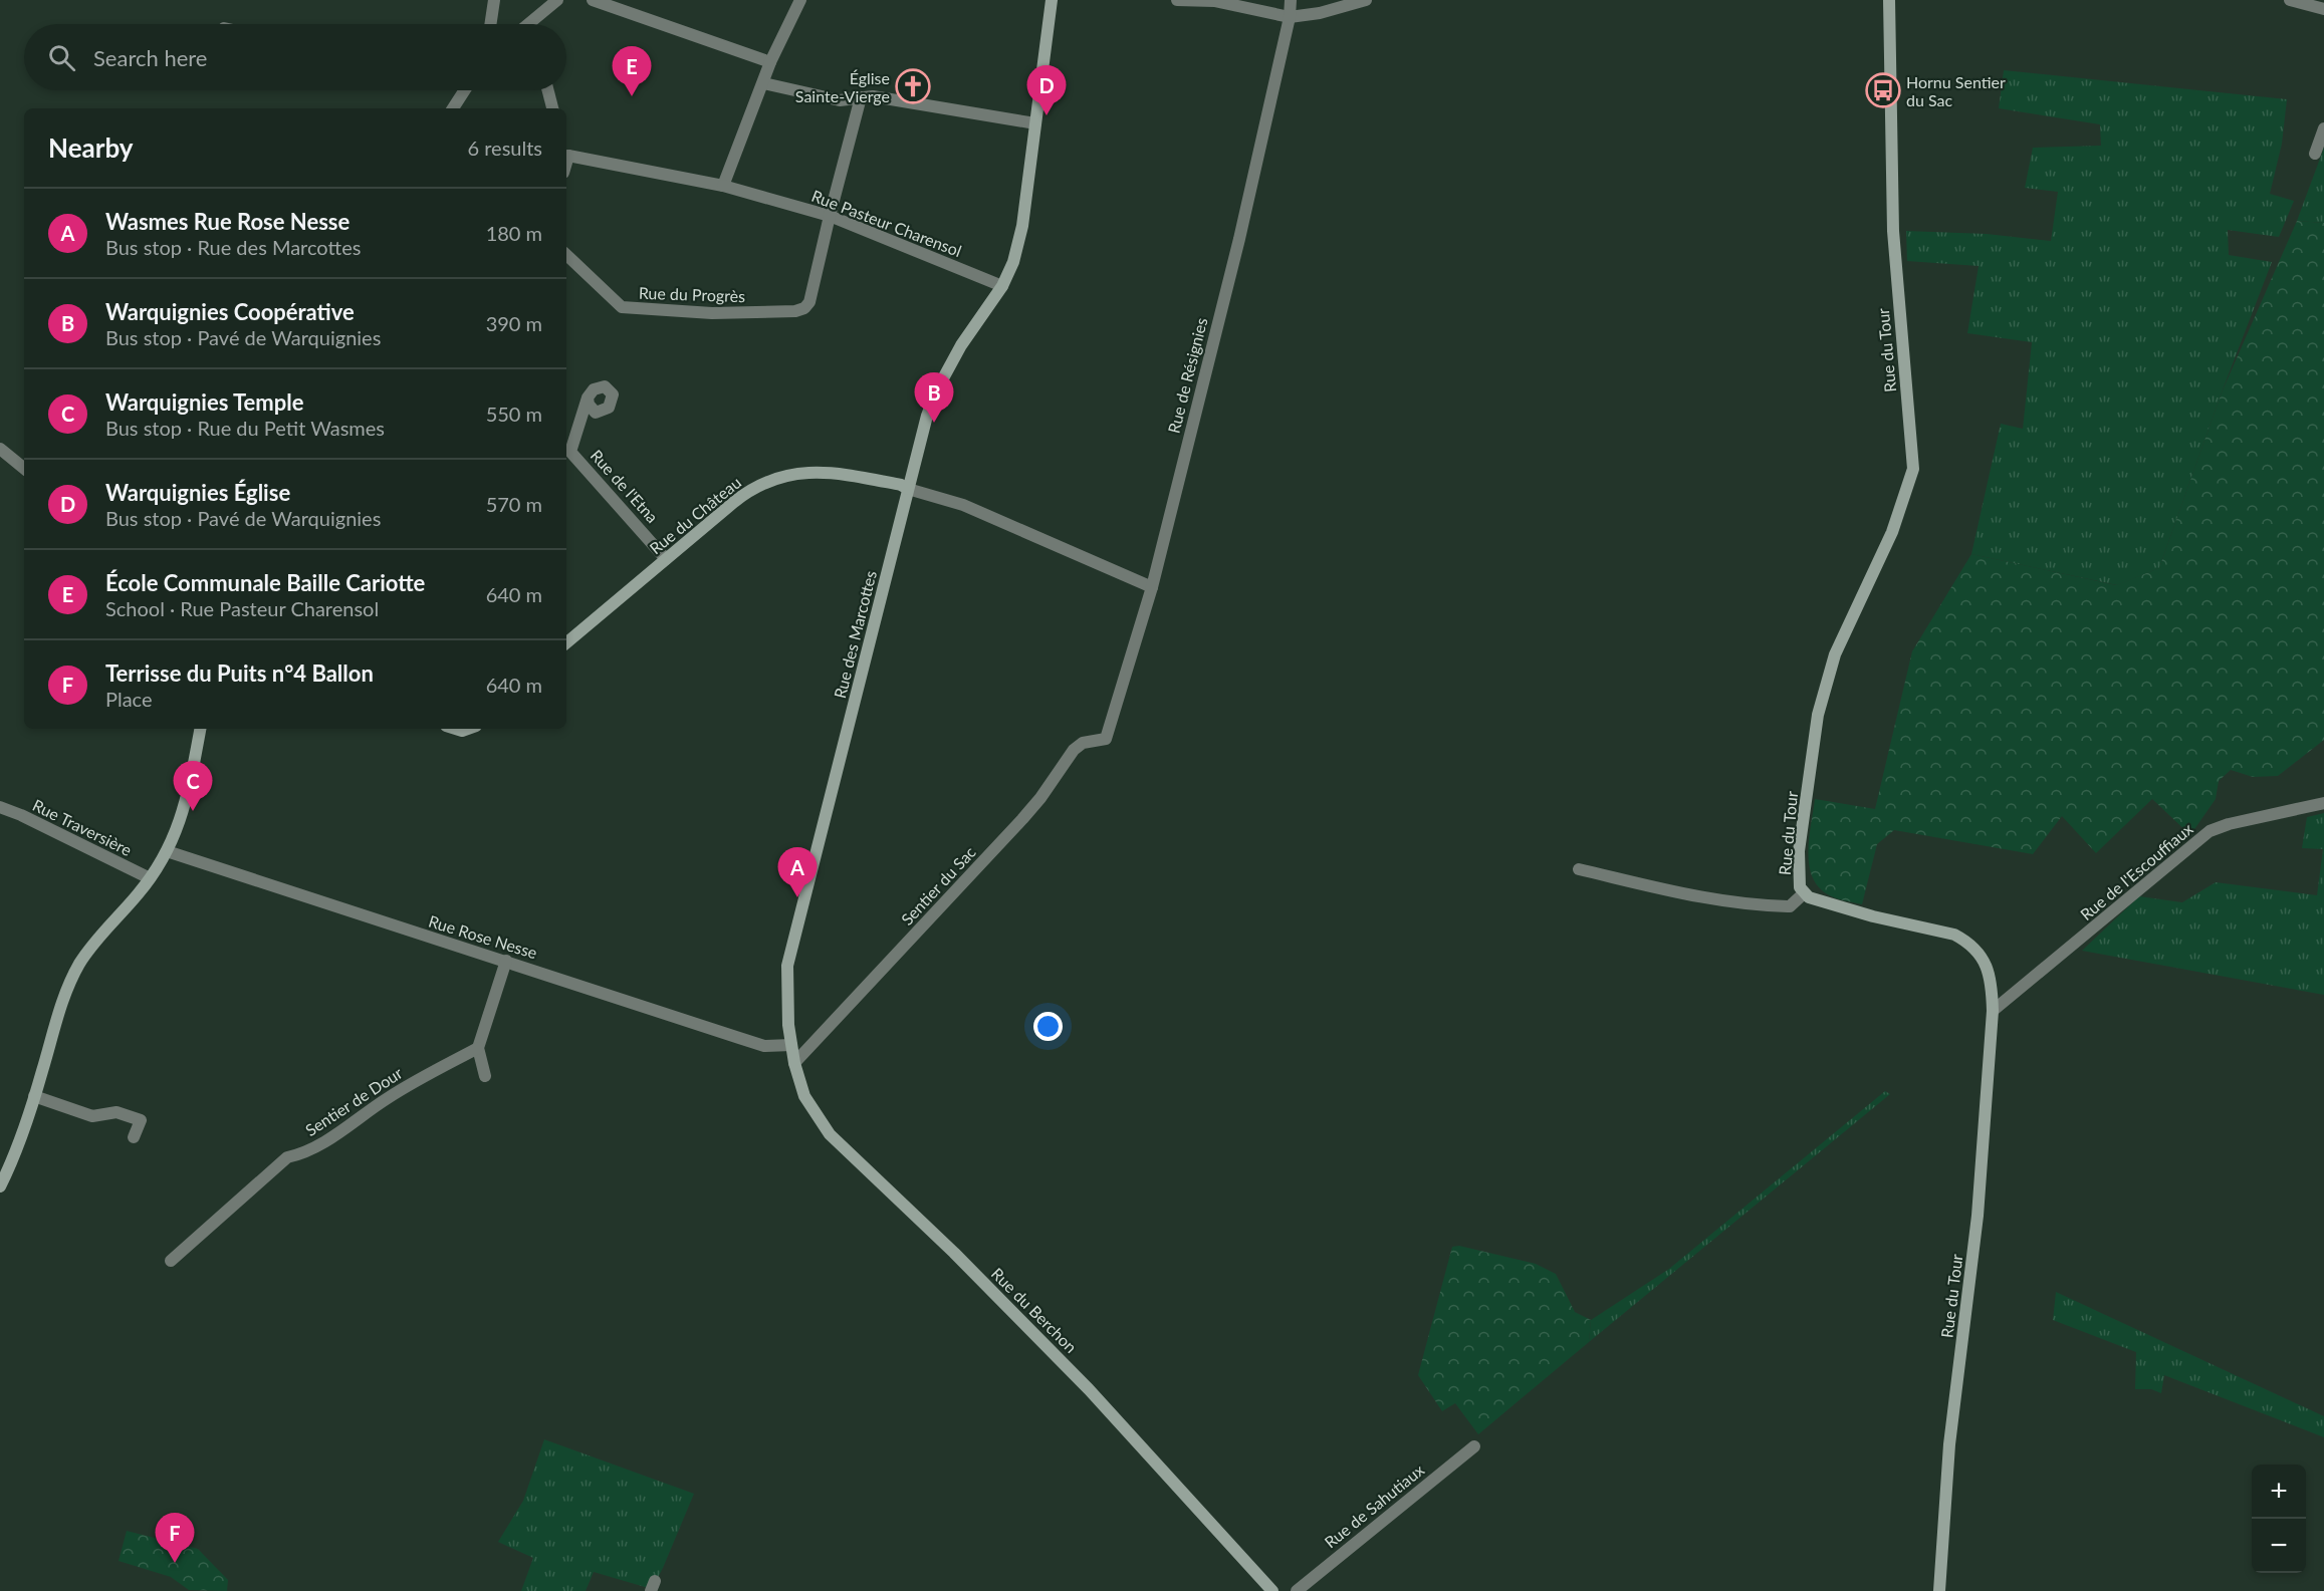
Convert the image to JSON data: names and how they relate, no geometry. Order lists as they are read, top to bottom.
{
  "streets": {
    "street": [
      "Rue Pasteur Charensol",
      "Rue du Progrès",
      "Rue du Tour",
      "Rue de Résignies",
      "Rue de l'Etna",
      "Rue du Château",
      "Rue des Marcottes",
      "Rue Traversière",
      "Rue de l'Escouffiaux",
      "Sentier du Sac",
      "Rue Rose Nesse",
      "Sentier de Dour",
      "Rue du Berchon",
      "Rue de Sahutiaux"
    ]
  },
  "crossings": [
    ["Rue Pasteur Charensol", "Rue du Progrès"],
    ["Rue Pasteur Charensol", "Rue des Marcottes"],
    ["Rue du Tour", "Rue de l'Escouffiaux"],
    ["Rue de Résignies", "Sentier du Sac"],
    ["Rue de l'Etna", "Rue du Château"],
    ["Rue du Château", "Rue des Marcottes"],
    ["Rue des Marcottes", "Rue Rose Nesse"],
    ["Rue des Marcottes", "Rue du Berchon"],
    ["Sentier du Sac", "Rue du Berchon"],
    ["Rue Rose Nesse", "Rue du Berchon"]
  ],
  "places": {
    "church": ["Église Sainte-Vierge"],
    "bus stop": ["Hornu Sentier du Sac"]
  },
  "page": {
    "search": "Search here",
    "pins": [
      "E",
      "D",
      "B",
      "C",
      "A",
      "F"
    ],
    "heading": ["Nearby", "6 results"],
    "list": [
      {
        "mark": "A",
        "name": "Wasmes Rue Rose Nesse",
        "note": "Bus stop · Rue des Marcottes",
        "value": "180 m"
      },
      {
        "mark": "B",
        "name": "Warquignies Coopérative",
        "note": "Bus stop · Pavé de Warquignies",
        "value": "390 m"
      },
      {
        "mark": "C",
        "name": "Warquignies Temple",
        "note": "Bus stop · Rue du Petit Wasmes",
        "value": "550 m"
      },
      {
        "mark": "D",
        "name": "Warquignies Église",
        "note": "Bus stop · Pavé de Warquignies",
        "value": "570 m"
      },
      {
        "mark": "E",
        "name": "École Communale Baille Cariotte",
        "note": "School · Rue Pasteur Charensol",
        "value": "640 m"
      },
      {
        "mark": "F",
        "name": "Terrisse du Puits n°4 Ballon",
        "note": "Place",
        "value": "640 m"
      }
    ],
    "map_buttons": ["+", "−"]
  }
}
